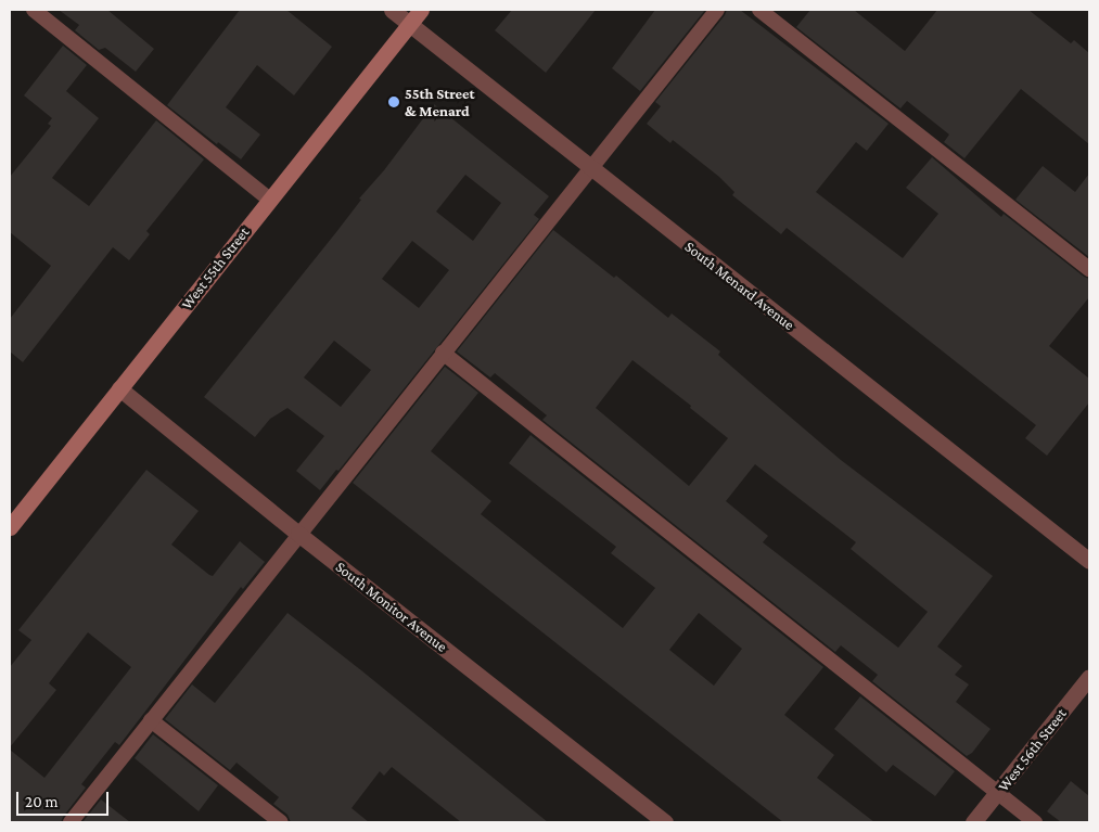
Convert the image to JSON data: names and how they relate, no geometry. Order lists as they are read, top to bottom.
{
  "streets": {
    "main road": ["West 55th Street"],
    "street": ["South Menard Avenue", "South Monitor Avenue", "West 56th Street"]
  },
  "crossings": [
    ["West 55th Street", "South Menard Avenue"],
    ["West 55th Street", "South Monitor Avenue"]
  ],
  "places": ["55th Street & Menard"],
  "scale_bar": "20 m"
}
